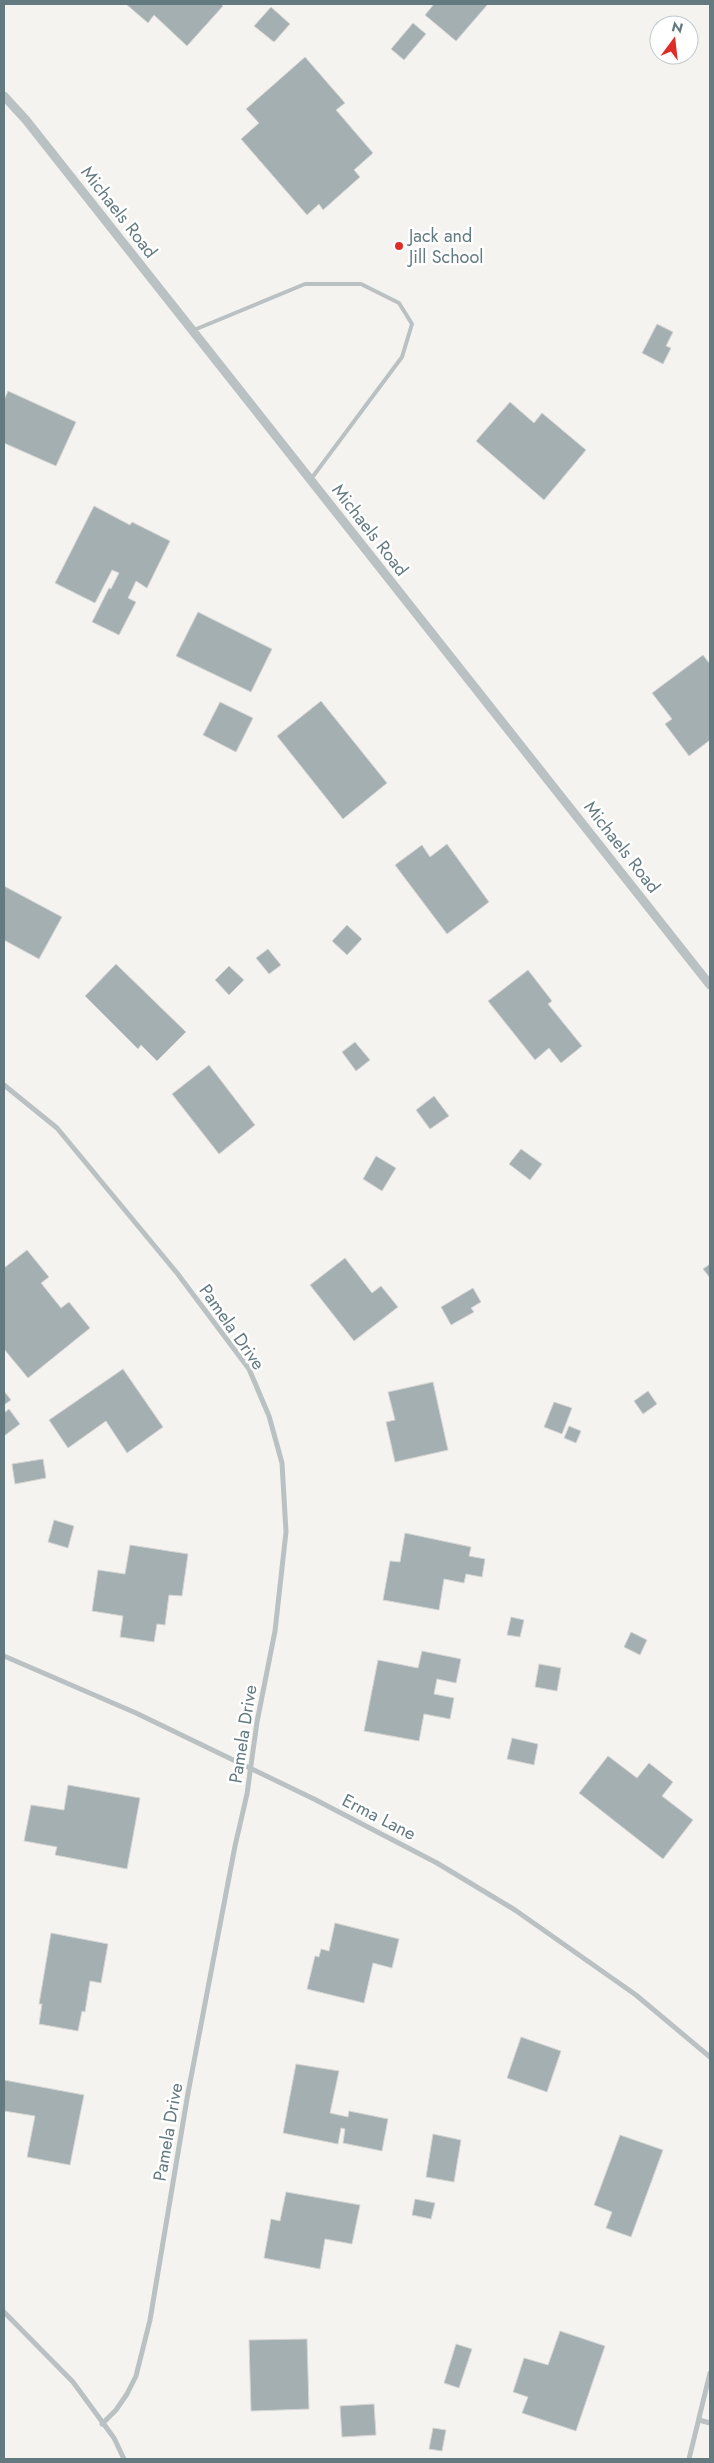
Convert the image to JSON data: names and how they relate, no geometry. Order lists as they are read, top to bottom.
{
  "streets": {
    "street": ["Michaels Road", "Pamela Drive", "Erma Lane"]
  },
  "crossings": [
    ["Pamela Drive", "Erma Lane"]
  ],
  "places": ["Jack and Jill School"],
  "north": "top"
}
